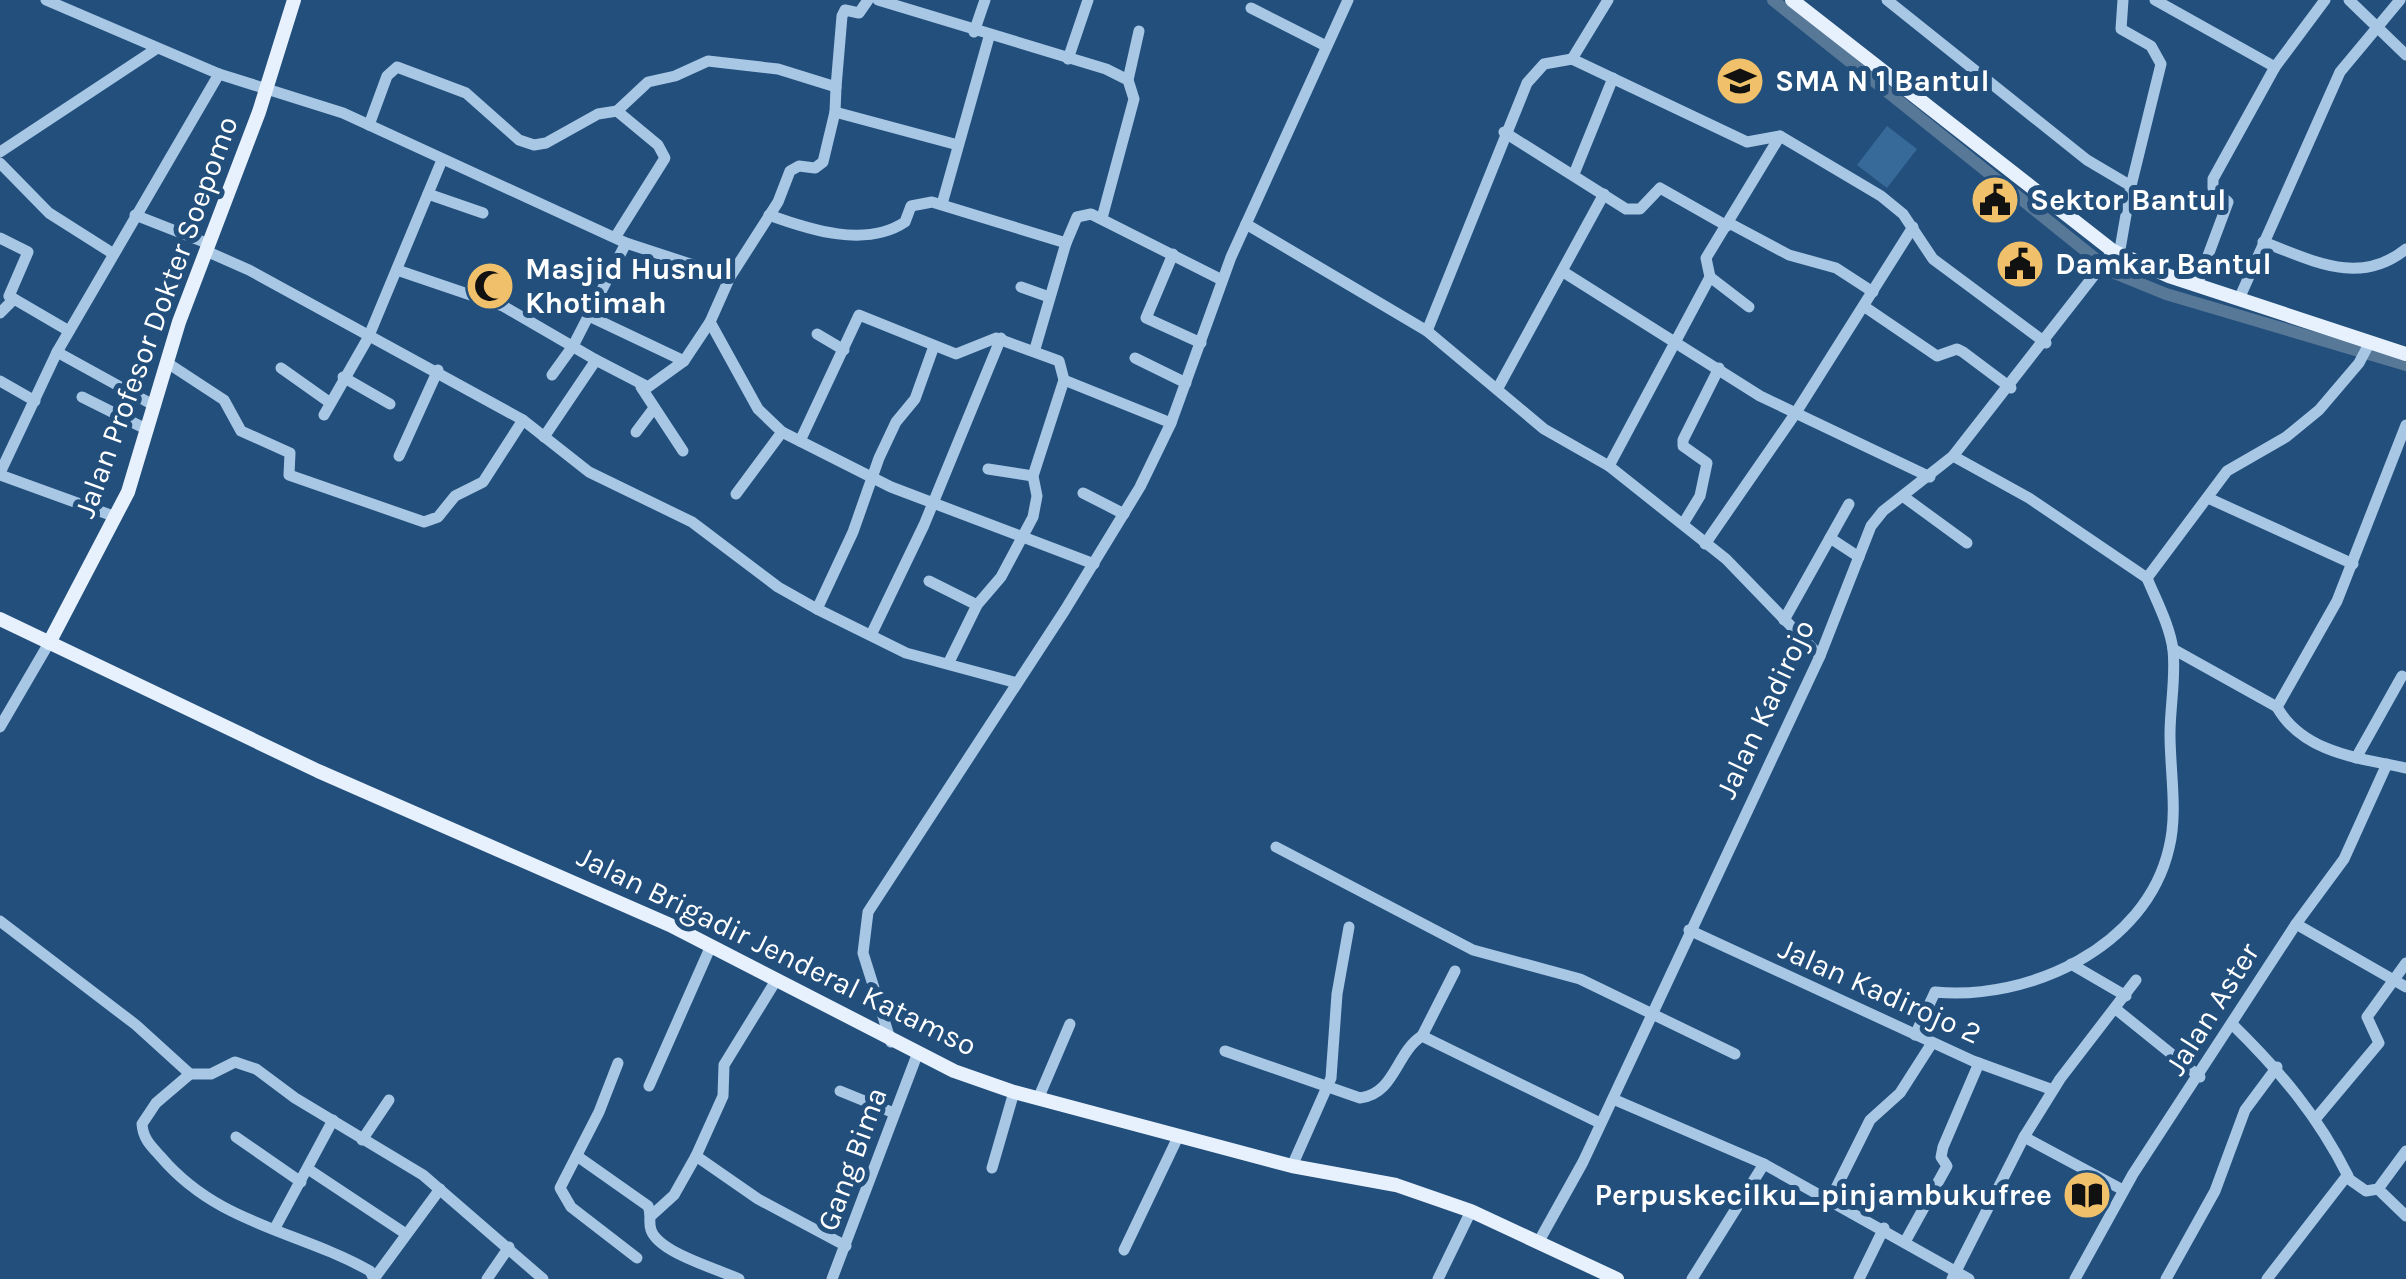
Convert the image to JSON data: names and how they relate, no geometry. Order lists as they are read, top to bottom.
{
  "streets": {
    "main road": ["Jalan Profesor Dokter Soepomo", "Jalan Brigadir Jenderal Katamso"],
    "street": [
      "Jalan Kadirojo",
      "Jalan Kadirojo 2",
      "Jalan Aster",
      "Gang Bima"
    ]
  },
  "crossings": [
    ["Jalan Profesor Dokter Soepomo", "Jalan Brigadir Jenderal Katamso"],
    ["Jalan Kadirojo", "Jalan Brigadir Jenderal Katamso"],
    ["Jalan Kadirojo", "Jalan Kadirojo 2"],
    ["Jalan Brigadir Jenderal Katamso", "Gang Bima"]
  ],
  "places": {
    "school or university": ["SMA N 1 Bantul"],
    "public building": ["Sektor Bantul", "Damkar Bantul"],
    "mosque": ["Masjid Husnul Khotimah"],
    "library": ["Perpuskecilku_pinjambukufree"]
  }
}
